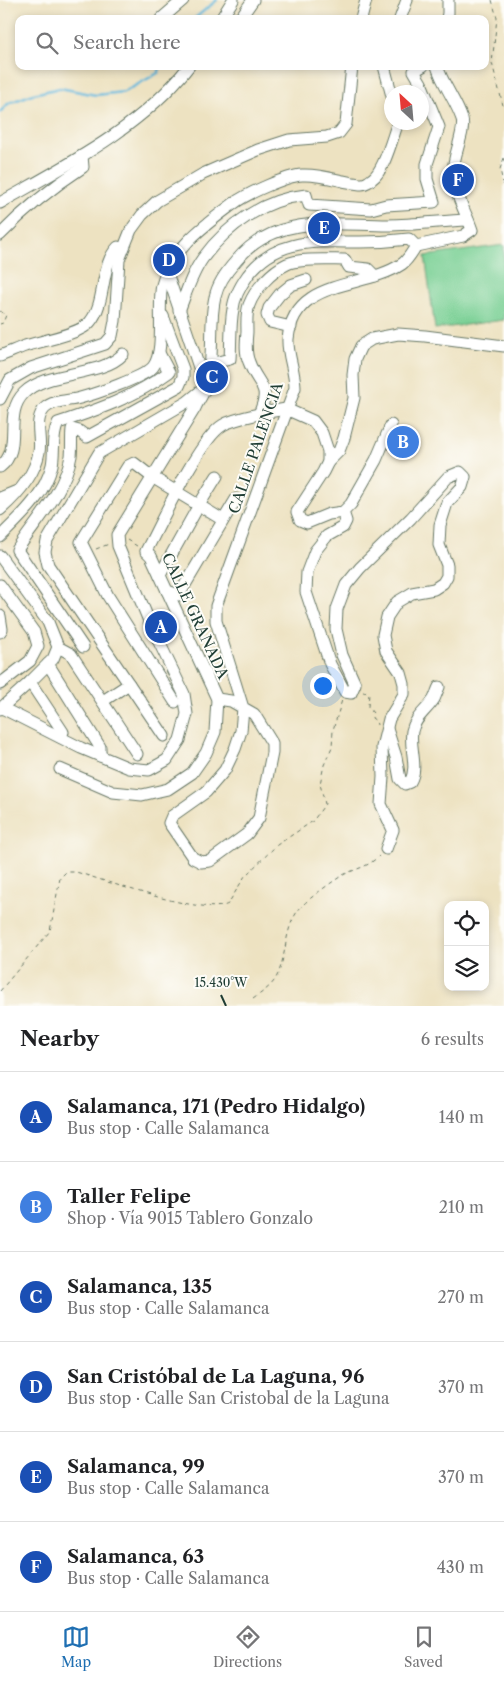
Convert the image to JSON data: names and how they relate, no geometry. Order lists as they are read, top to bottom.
{
  "streets": {
    "street": ["CALLE PALENCIA", "CALLE GRANADA"]
  },
  "crossings": [
    ["CALLE PALENCIA", "CALLE GRANADA"]
  ],
  "north": "top left",
  "page": {
    "search": "Search here",
    "pins": [
      "F",
      "E",
      "D",
      "C",
      "B",
      "A"
    ],
    "heading": ["Nearby", "6 results"],
    "list": [
      {
        "mark": "A",
        "name": "Salamanca, 171 (Pedro Hidalgo)",
        "note": "Bus stop · Calle Salamanca",
        "value": "140 m"
      },
      {
        "mark": "B",
        "name": "Taller Felipe",
        "note": "Shop · Vía 9015 Tablero Gonzalo",
        "value": "210 m"
      },
      {
        "mark": "C",
        "name": "Salamanca, 135",
        "note": "Bus stop · Calle Salamanca",
        "value": "270 m"
      },
      {
        "mark": "D",
        "name": "San Cristóbal de La Laguna, 96",
        "note": "Bus stop · Calle San Cristobal de la Laguna",
        "value": "370 m"
      },
      {
        "mark": "E",
        "name": "Salamanca, 99",
        "note": "Bus stop · Calle Salamanca",
        "value": "370 m"
      },
      {
        "mark": "F",
        "name": "Salamanca, 63",
        "note": "Bus stop · Calle Salamanca",
        "value": "430 m"
      }
    ],
    "nav": ["Map", "Directions", "Saved"]
  },
  "coordinates": ["15.430°W"]
}
